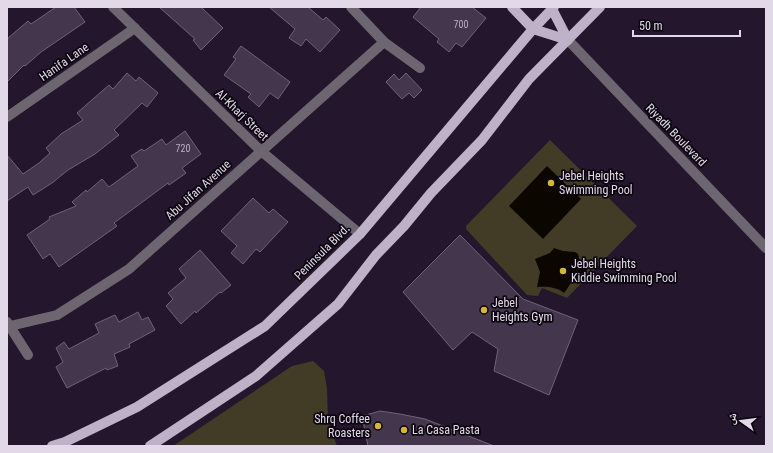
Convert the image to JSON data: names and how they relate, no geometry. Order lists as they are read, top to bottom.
{
  "streets": {
    "main road": ["Riyadh Boulevard", "Peninsula Blvd."],
    "street": ["Hanifa Lane", "Al-Kharj Street", "Abu Jifan Avenue"]
  },
  "crossings": [
    ["Hanifa Lane", "Al-Kharj Street"],
    ["Al-Kharj Street", "Abu Jifan Avenue"],
    ["Al-Kharj Street", "Peninsula Blvd."],
    ["Riyadh Boulevard", "Peninsula Blvd."]
  ],
  "places": [
    "Jebel Heights Swimming Pool",
    "Jebel Heights Kiddie Swimming Pool",
    "Jebel Heights Gym",
    "Shrq Coffee Roasters",
    "La Casa Pasta"
  ],
  "house_numbers": ["700", "720"],
  "scale_bar": "50 m",
  "north": "left"
}
